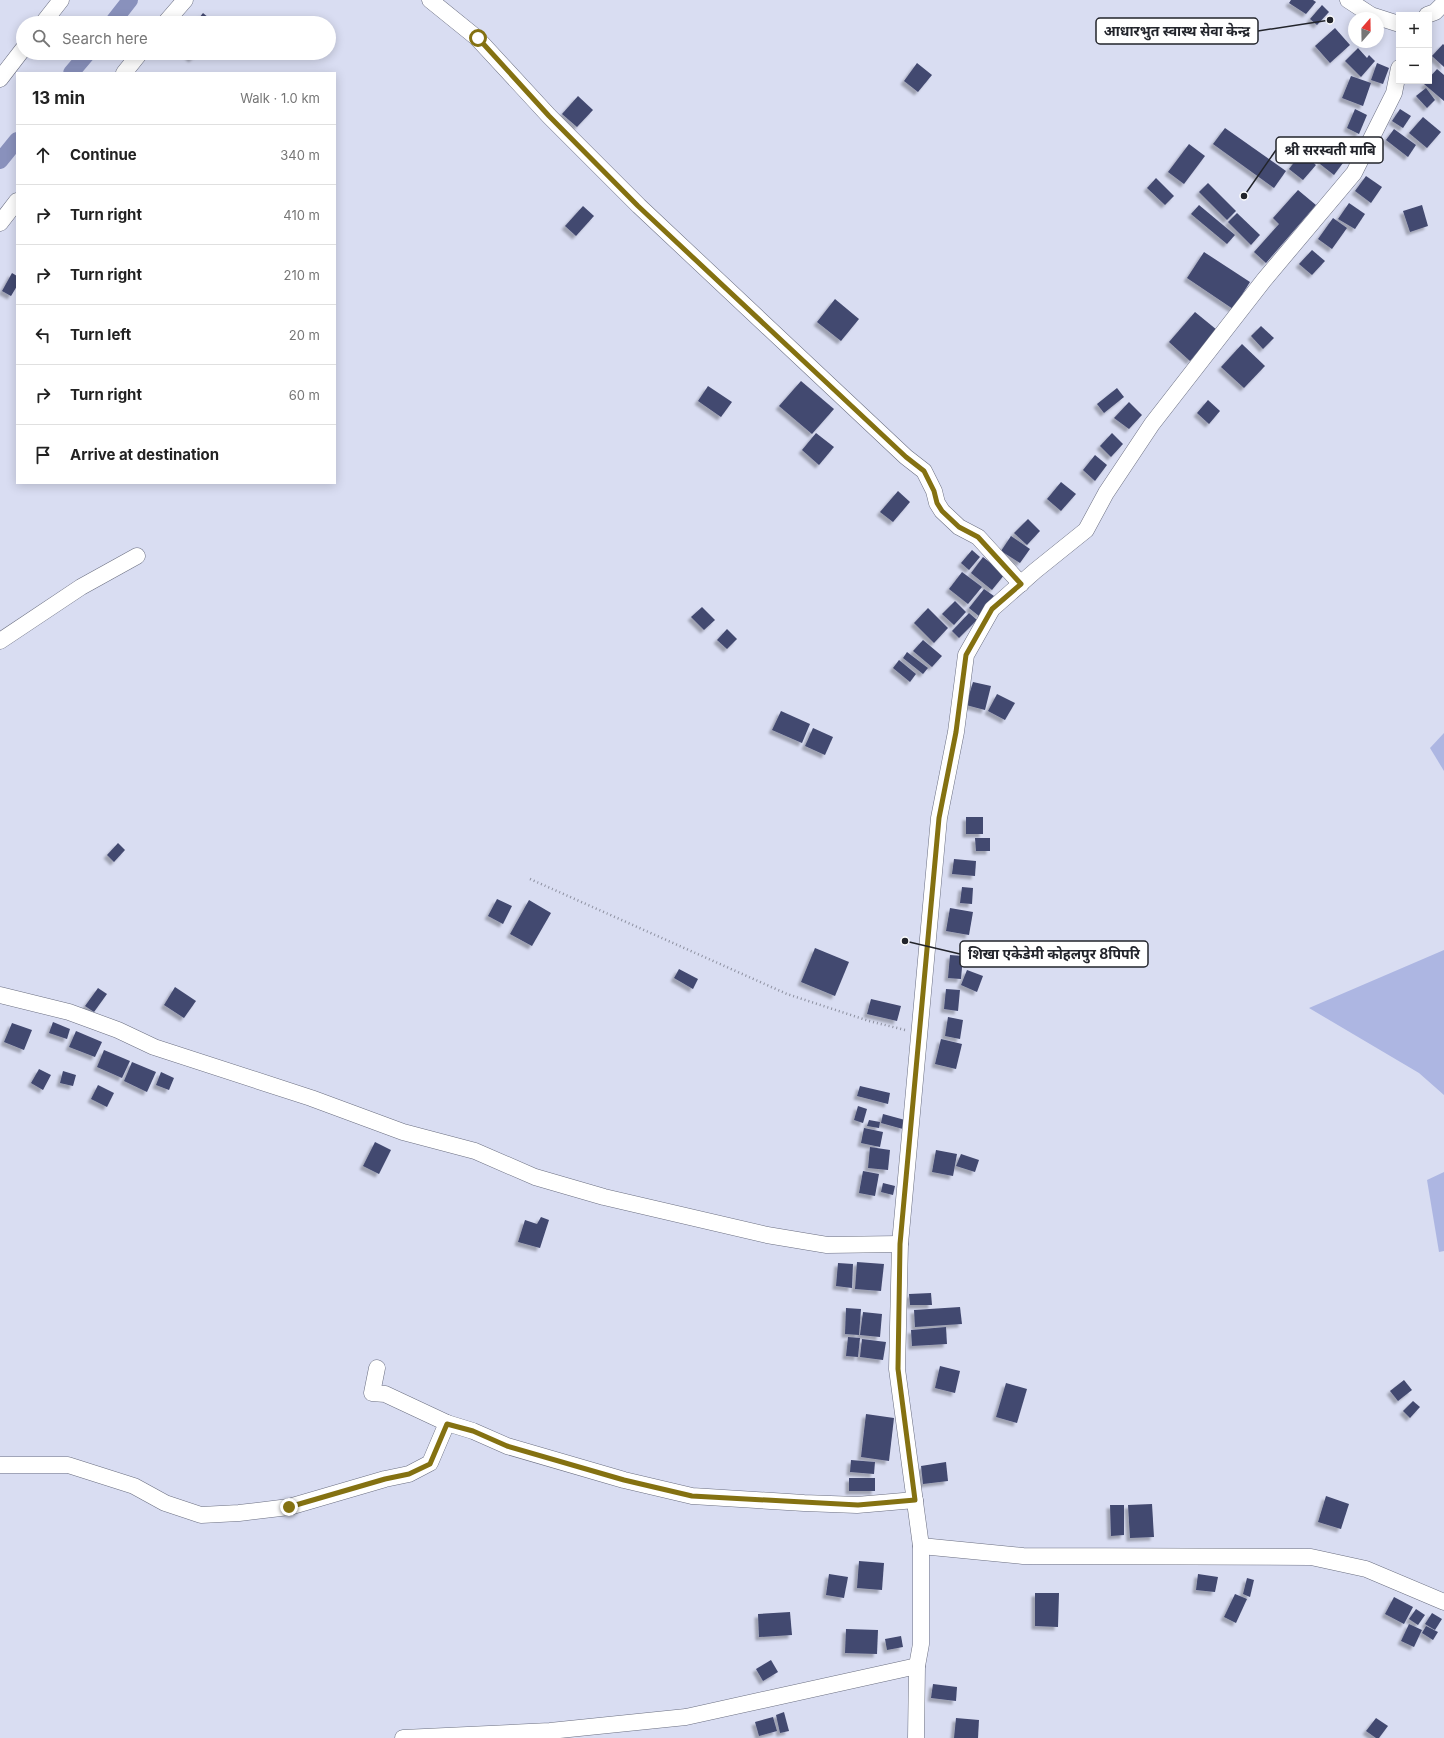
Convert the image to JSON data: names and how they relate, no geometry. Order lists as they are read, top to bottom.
{
  "places": ["आधारभुत स्वास्थ सेवा केन्द्र", "श्री सरस्वती माबि", "शिखा एकेडेमी कोहलपुर 8पिपरि"],
  "north": "top",
  "page": {
    "map_buttons": ["+", "−"],
    "search": "Search here",
    "heading": ["13 min", "Walk · 1.0 km"],
    "list": [
      ["Continue", "340 m"],
      ["Turn right", "410 m"],
      ["Turn right", "210 m"],
      ["Turn left", "20 m"],
      ["Turn right", "60 m"],
      "Arrive at destination"
    ]
  }
}
